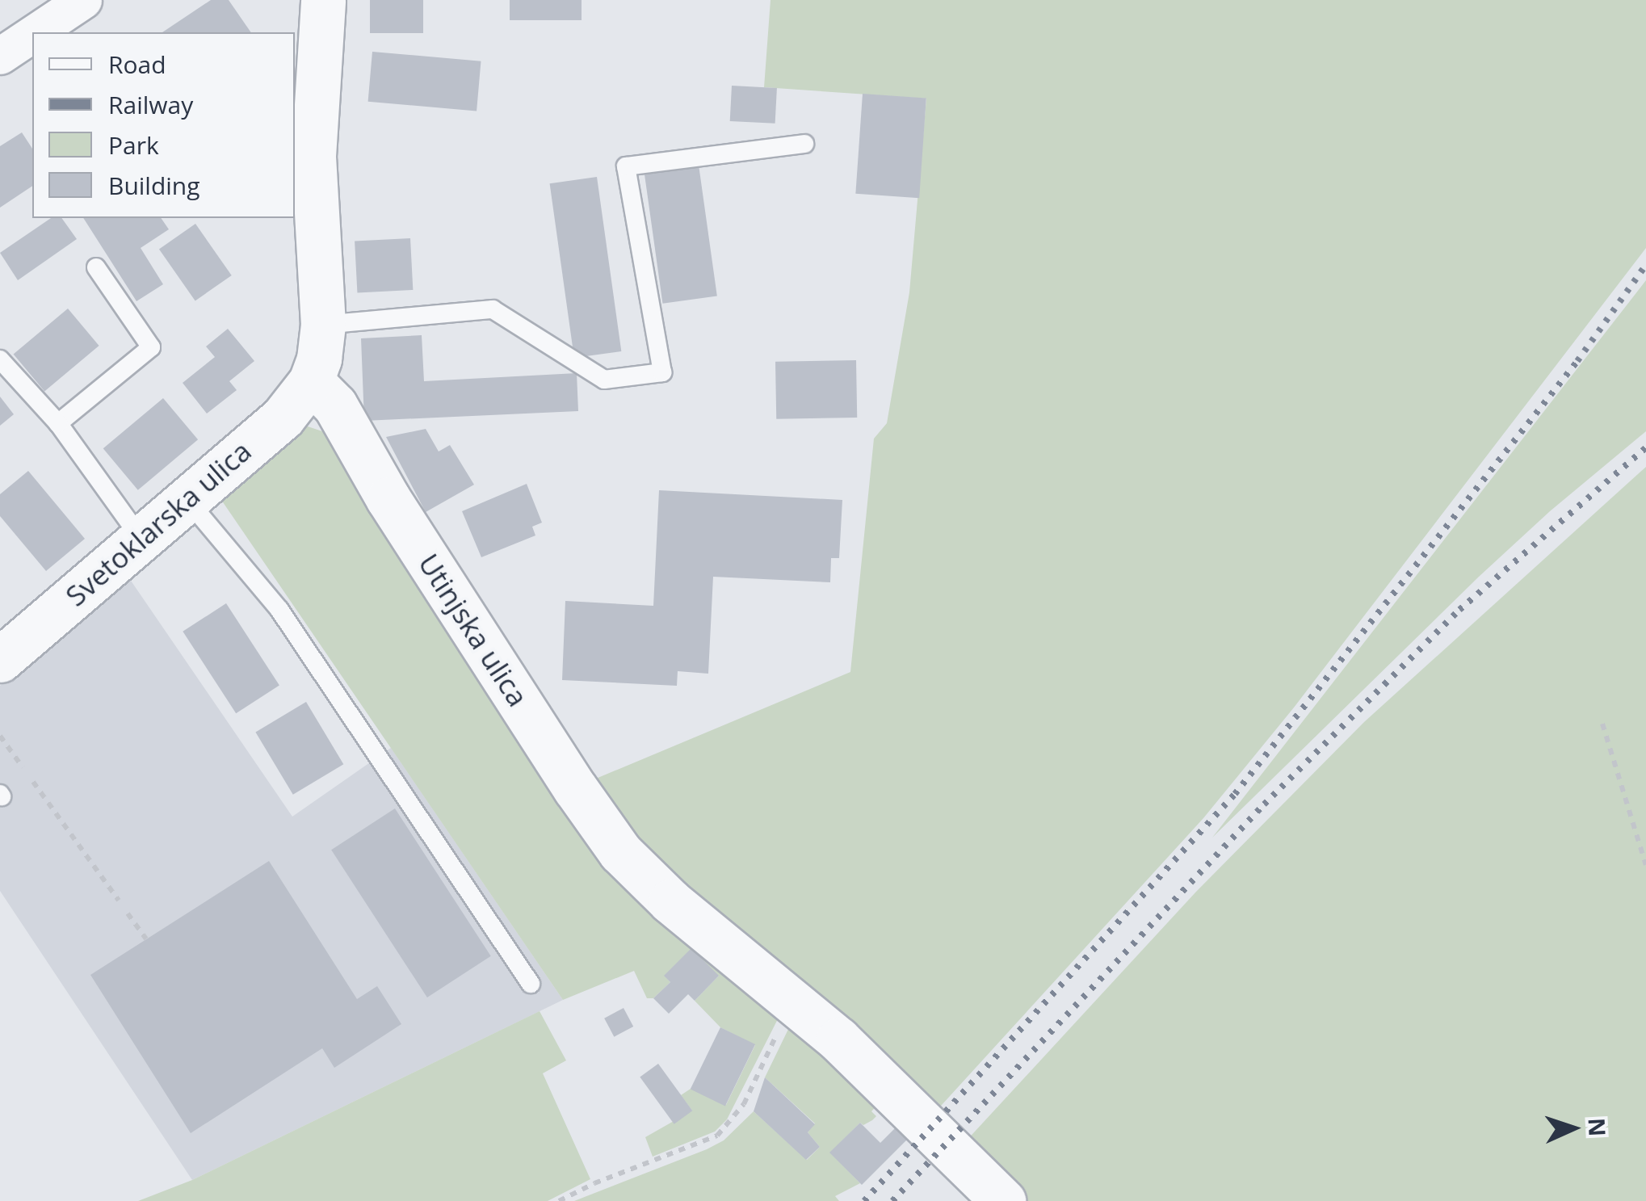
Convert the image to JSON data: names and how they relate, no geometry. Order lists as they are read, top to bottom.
{
  "streets": {
    "street": ["Svetoklarska ulica", "Utinjska ulica"]
  },
  "crossings": [
    ["Svetoklarska ulica", "Utinjska ulica"]
  ],
  "legend": [
    "Road",
    "Railway",
    "Park",
    "Building"
  ],
  "north": "right"
}
